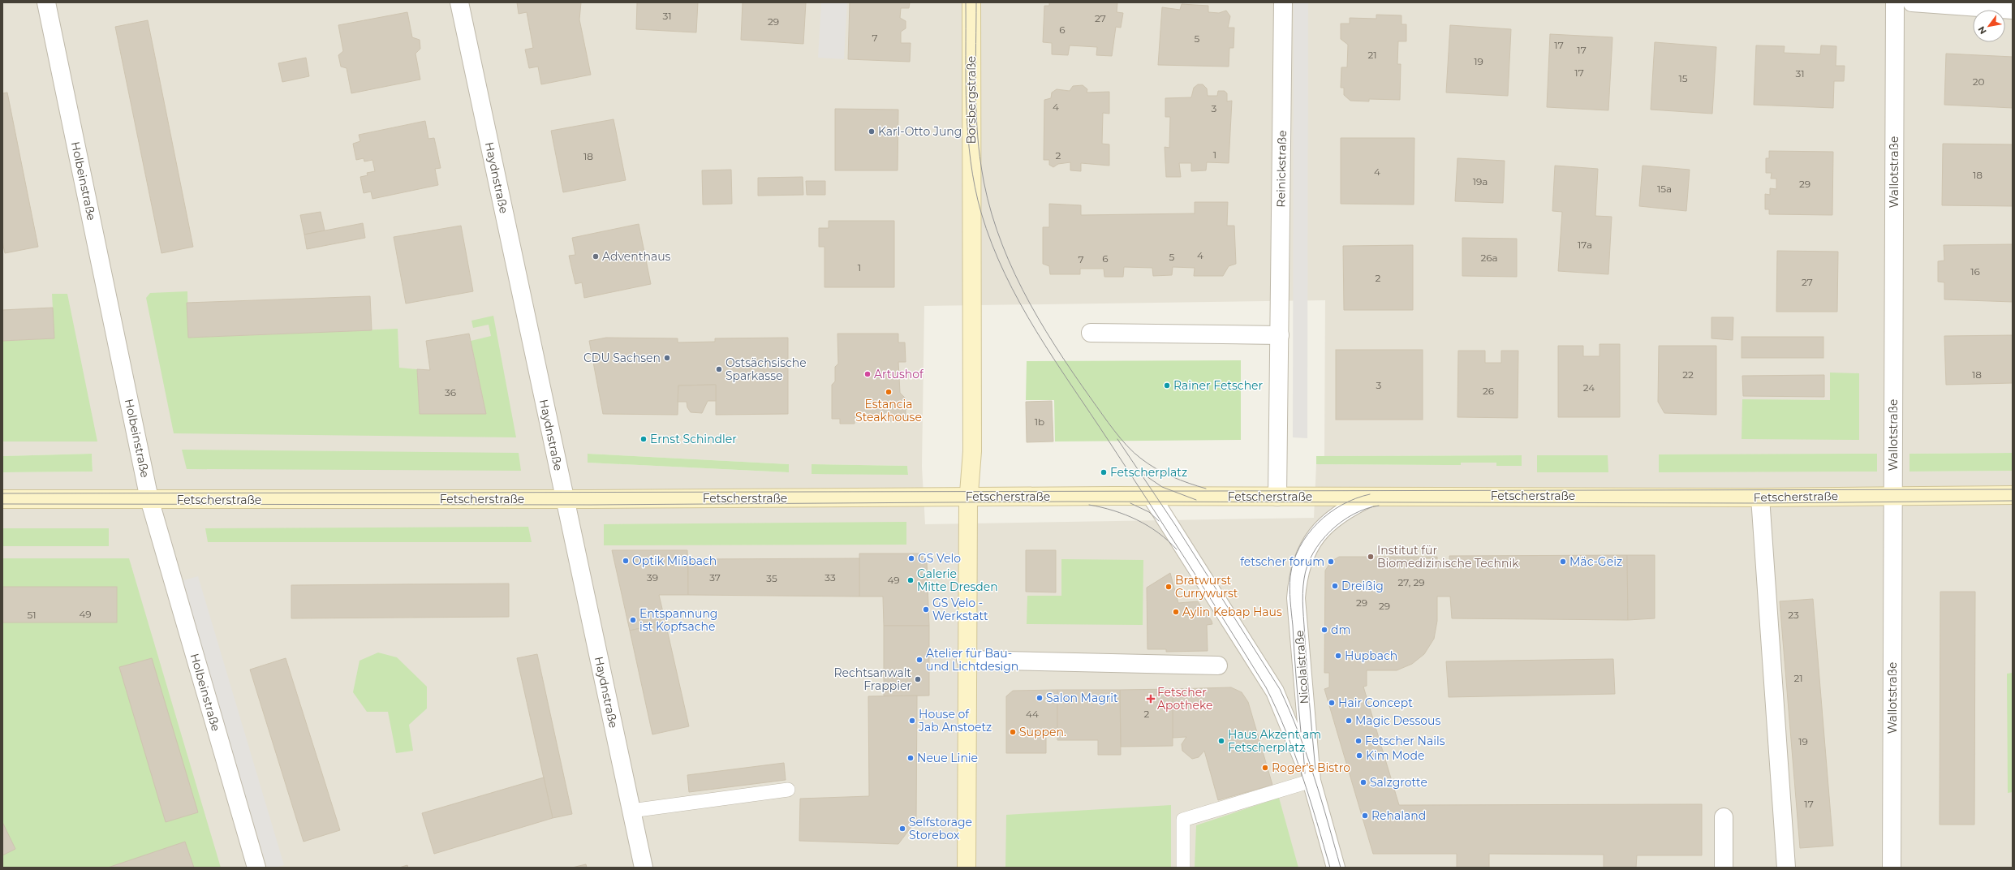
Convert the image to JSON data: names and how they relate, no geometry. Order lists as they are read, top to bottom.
{
  "streets": {
    "main road": ["Borsbergstraße", "Fetscherstraße"],
    "street": [
      "Reinickstraße",
      "Wallotstraße",
      "Haydnstraße",
      "Holbeinstraße",
      "Nicolaistraße"
    ]
  },
  "crossings": [
    ["Borsbergstraße", "Fetscherstraße"],
    ["Wallotstraße", "Fetscherstraße"],
    ["Haydnstraße", "Fetscherstraße"],
    ["Holbeinstraße", "Fetscherstraße"],
    ["Fetscherstraße", "Nicolaistraße"]
  ],
  "places": {
    "other": [
      "Karl-Otto Jung",
      "Adventhaus",
      "CDU Sachsen",
      "Ostsächsische Sparkasse",
      "Artushof",
      "Rainer Fetscher",
      "Estancia Steakhouse",
      "Ernst Schindler",
      "Fetscherplatz",
      "Institut für Biomedizinische Technik",
      "GS Velo",
      "Optik Mißbach",
      "fetscher forum",
      "Mäc-Geiz",
      "Galerie Mitte Dresden",
      "Dreißig",
      "Bratwurst Currywurst",
      "GS Velo - Werkstatt",
      "Aylin Kebap Haus",
      "Entspannung ist Kopfsache",
      "dm",
      "Hupbach",
      "Atelier für Bau- und Lichtdesign",
      "Rechtsanwalt Frappier",
      "Salon Magrit",
      "Hair Concept",
      "House of Jab Anstoetz",
      "Magic Dessous",
      "Suppen.",
      "Haus Akzent am Fetscherplatz",
      "Fetscher Nails",
      "Kim Mode",
      "Neue Linie",
      "Roger's Bistro",
      "Salzgrotte",
      "Rehaland",
      "Selfstorage Storebox"
    ],
    "health": ["Fetscher Apotheke"]
  },
  "house_numbers": [
    "31",
    "27",
    "29",
    "6",
    "7",
    "5",
    "17",
    "17",
    "21",
    "19",
    "17",
    "31",
    "15",
    "20",
    "4",
    "3",
    "1",
    "2",
    "18",
    "4",
    "18",
    "19a",
    "29",
    "15a",
    "17a",
    "4",
    "5",
    "26a",
    "6",
    "7",
    "1",
    "16",
    "2",
    "27",
    "22",
    "18",
    "3",
    "24",
    "26",
    "36",
    "1b",
    "39",
    "37",
    "33",
    "35",
    "49",
    "27, 29",
    "29",
    "29",
    "49",
    "51",
    "23",
    "21",
    "44",
    "2",
    "19",
    "17"
  ],
  "north": "bottom left"
}
